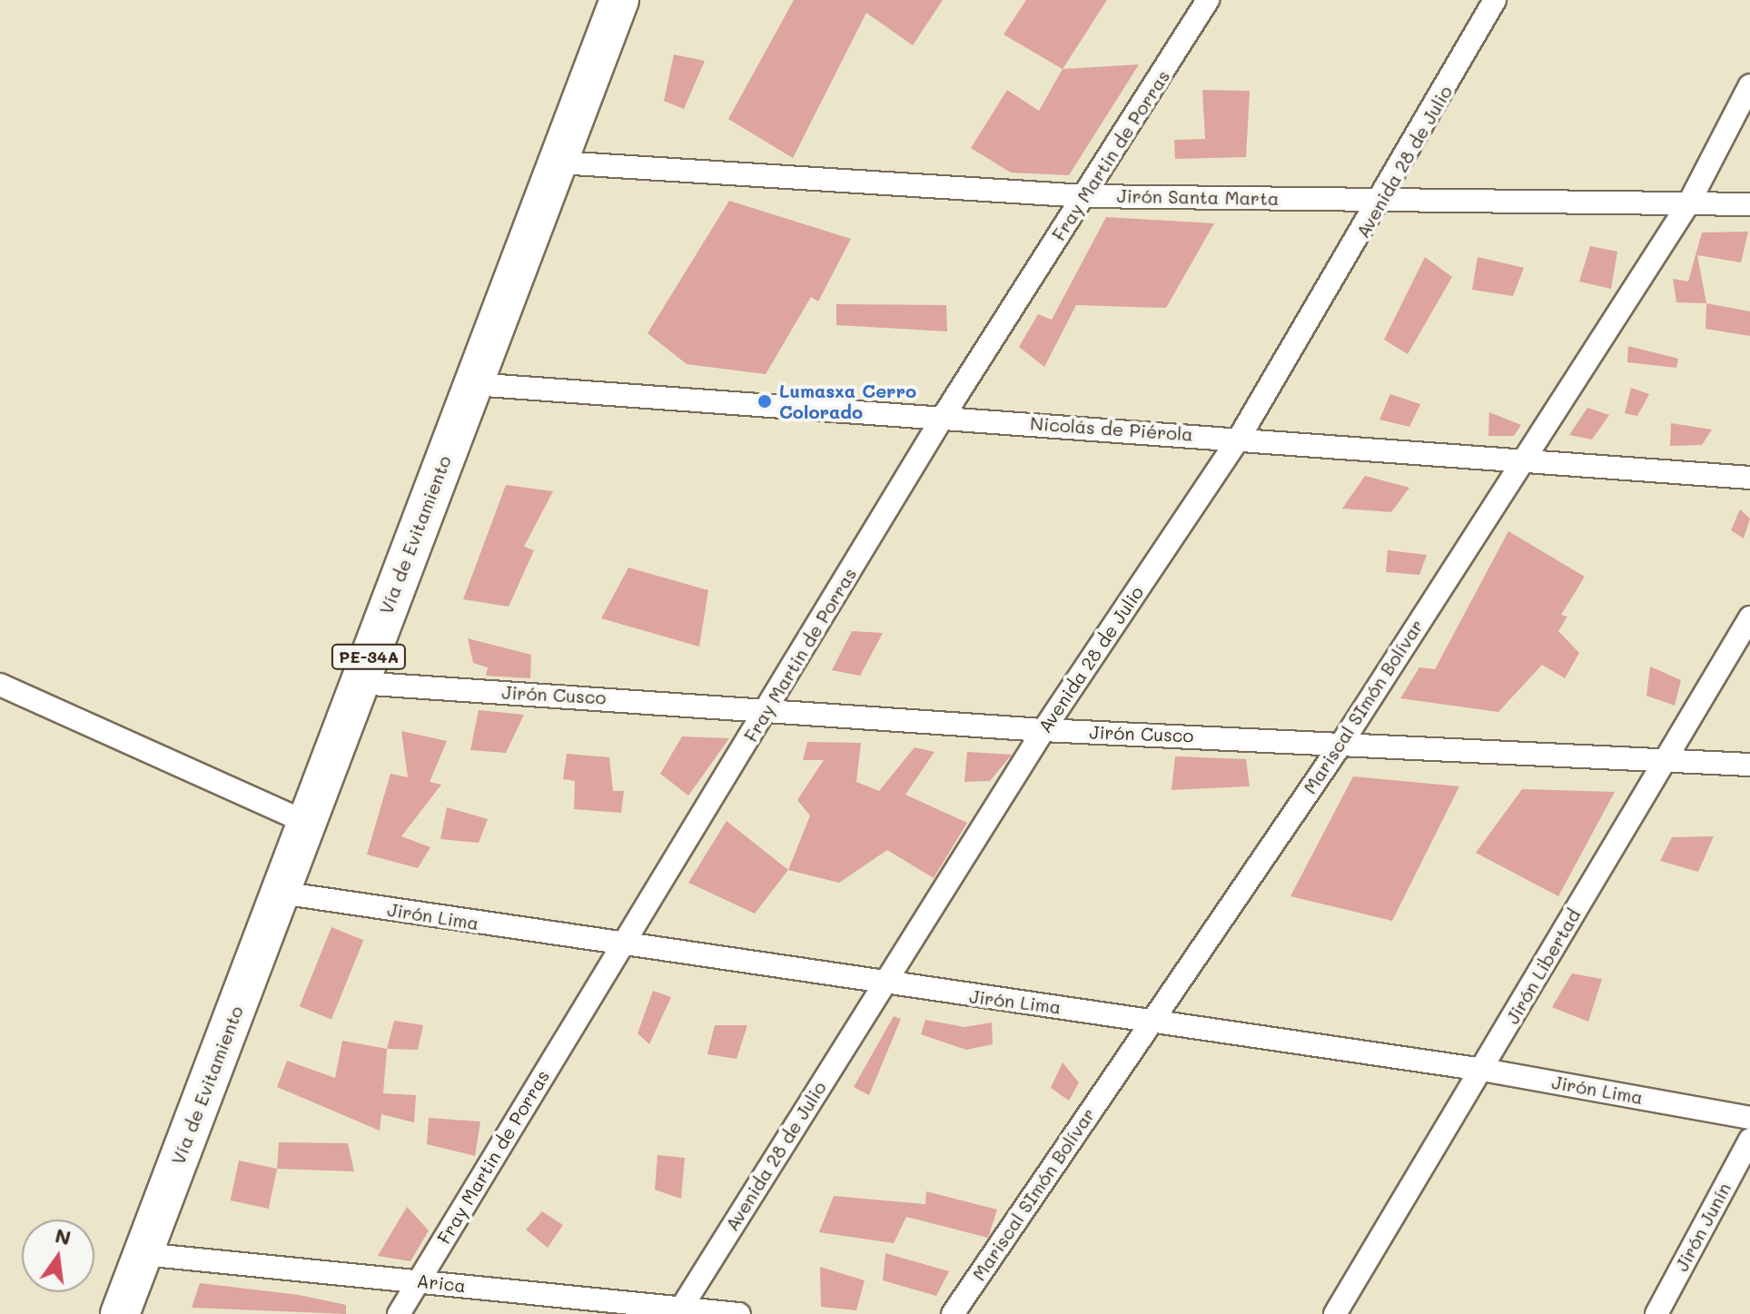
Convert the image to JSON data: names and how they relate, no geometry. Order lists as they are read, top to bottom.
{
  "streets": {
    "highway": ["Vía de Evitamiento", "PE-34A"],
    "street": [
      "Fray Martin de Porras",
      "Avenida 28 de Julio",
      "Jirón Santa Marta",
      "Nicolás de Piérola",
      "Jirón Cusco",
      "Mariscal SImón Bolívar",
      "Jirón Lima",
      "Jirón Libertad",
      "Jirón Junín",
      "Arica"
    ]
  },
  "crossings": [
    ["Fray Martin de Porras", "Jirón Santa Marta"],
    ["Fray Martin de Porras", "Nicolás de Piérola"],
    ["Fray Martin de Porras", "Jirón Cusco"],
    ["Fray Martin de Porras", "Jirón Lima"],
    ["Fray Martin de Porras", "Arica"],
    ["Avenida 28 de Julio", "Jirón Santa Marta"],
    ["Avenida 28 de Julio", "Nicolás de Piérola"],
    ["Avenida 28 de Julio", "Jirón Cusco"],
    ["Avenida 28 de Julio", "Jirón Lima"],
    ["Avenida 28 de Julio", "Arica"],
    ["Jirón Santa Marta", "Vía de Evitamiento"],
    ["Jirón Santa Marta", "Mariscal SImón Bolívar"],
    ["Nicolás de Piérola", "Vía de Evitamiento"],
    ["Nicolás de Piérola", "Mariscal SImón Bolívar"],
    ["Vía de Evitamiento", "Jirón Cusco"],
    ["Vía de Evitamiento", "Jirón Lima"],
    ["Vía de Evitamiento", "Arica"],
    ["Jirón Cusco", "Mariscal SImón Bolívar"],
    ["Jirón Cusco", "Jirón Libertad"],
    ["Mariscal SImón Bolívar", "Jirón Lima"],
    ["Jirón Lima", "Jirón Libertad"]
  ],
  "places": ["Lumasxa Cerro Colorado"],
  "north": "top"
}
